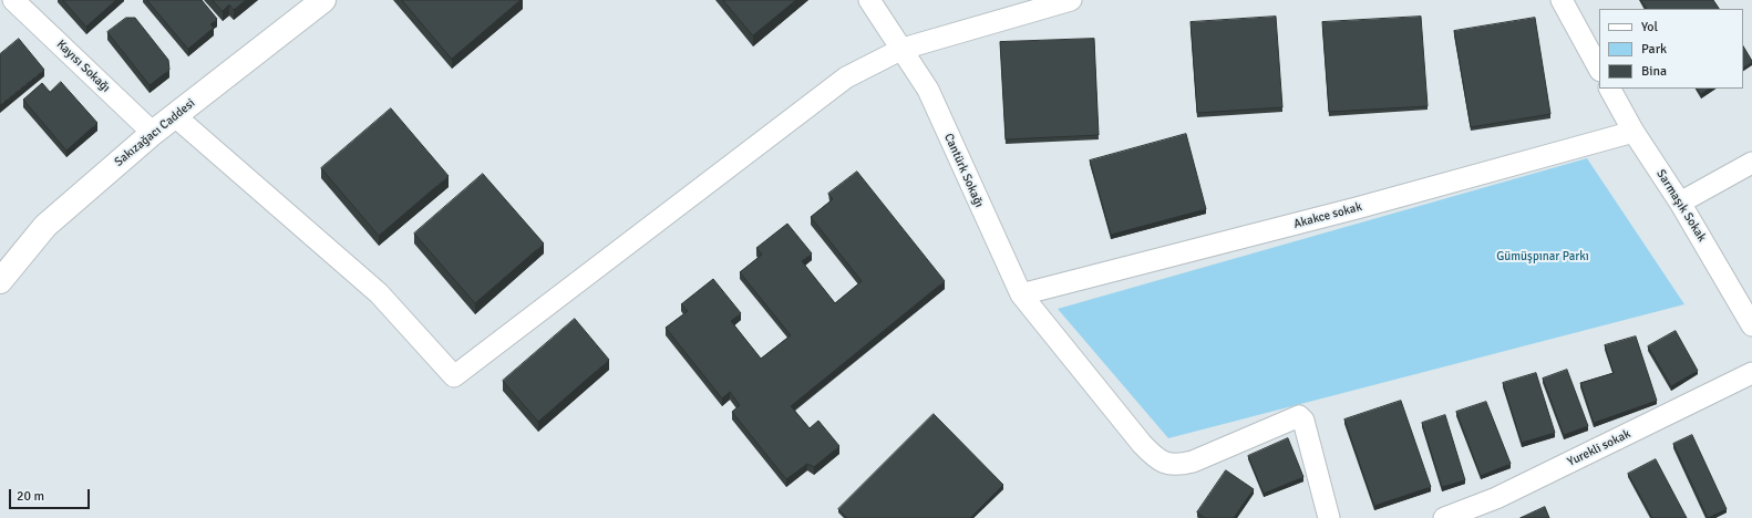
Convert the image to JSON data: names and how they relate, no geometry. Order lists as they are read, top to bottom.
{
  "streets": {
    "street": [
      "Kayısı Sokağı",
      "Sakızağacı Caddesi",
      "Cantürk Sokağı",
      "Sarmaşık Sokak",
      "Akakce sokak",
      "Yurekli sokak"
    ]
  },
  "crossings": [
    ["Kayısı Sokağı", "Sakızağacı Caddesi"],
    ["Cantürk Sokağı", "Akakce sokak"],
    ["Sarmaşık Sokak", "Akakce sokak"]
  ],
  "parks": ["Gümüşpınar Parkı"],
  "legend": ["Yol", "Park", "Bina"],
  "scale_bar": "20 m"
}
